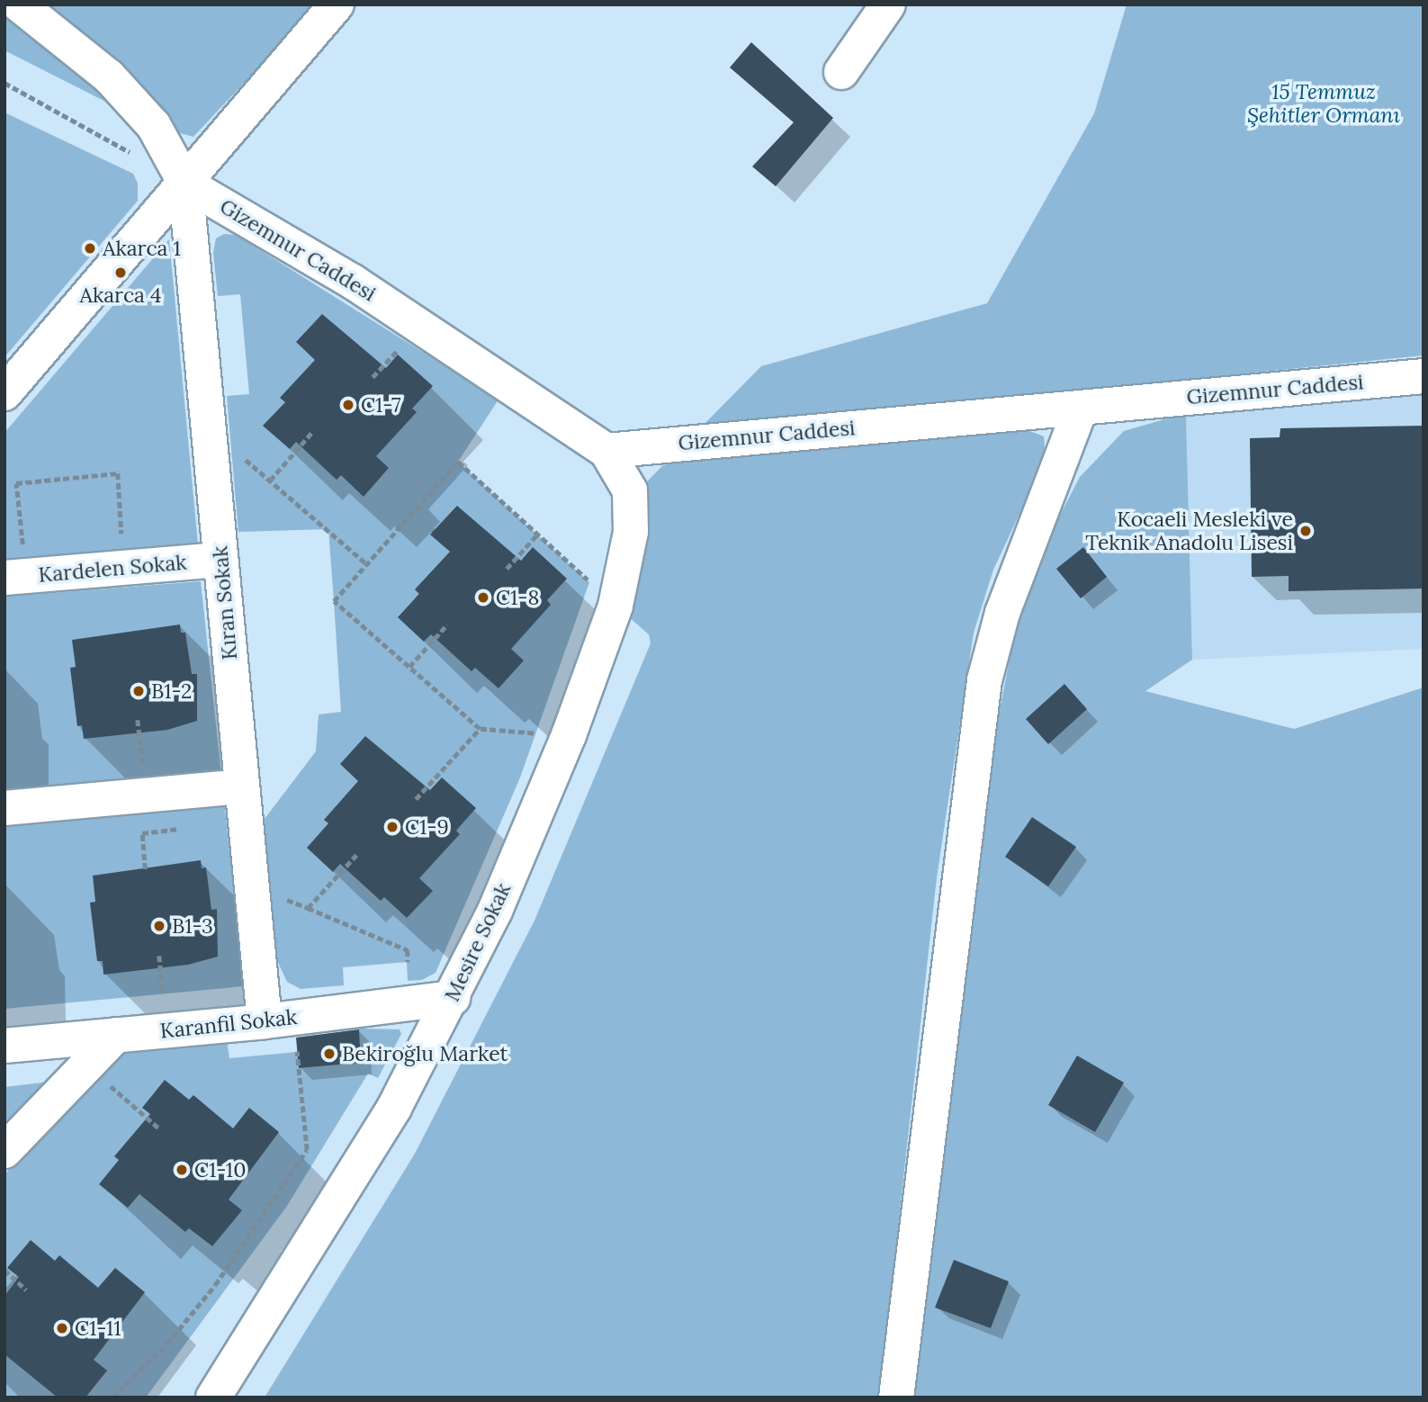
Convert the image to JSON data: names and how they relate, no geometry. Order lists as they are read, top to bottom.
{
  "streets": {
    "street": [
      "Gizemnur Caddesi",
      "Kardelen Sokak",
      "Kıran Sokak",
      "Mesire Sokak",
      "Karanfil Sokak"
    ]
  },
  "crossings": [
    ["Gizemnur Caddesi", "Kıran Sokak"],
    ["Gizemnur Caddesi", "Mesire Sokak"],
    ["Kardelen Sokak", "Kıran Sokak"],
    ["Kıran Sokak", "Karanfil Sokak"],
    ["Mesire Sokak", "Karanfil Sokak"]
  ],
  "parks": ["15 Temmuz Şehitler Ormanı"],
  "places": [
    "Akarca 1",
    "Akarca 4",
    "C1-7",
    "Kocaeli Mesleki ve Teknik Anadolu Lisesi",
    "C1-8",
    "B1-2",
    "C1-9",
    "B1-3",
    "Bekiroğlu Market",
    "C1-10",
    "C1-11"
  ]
}
